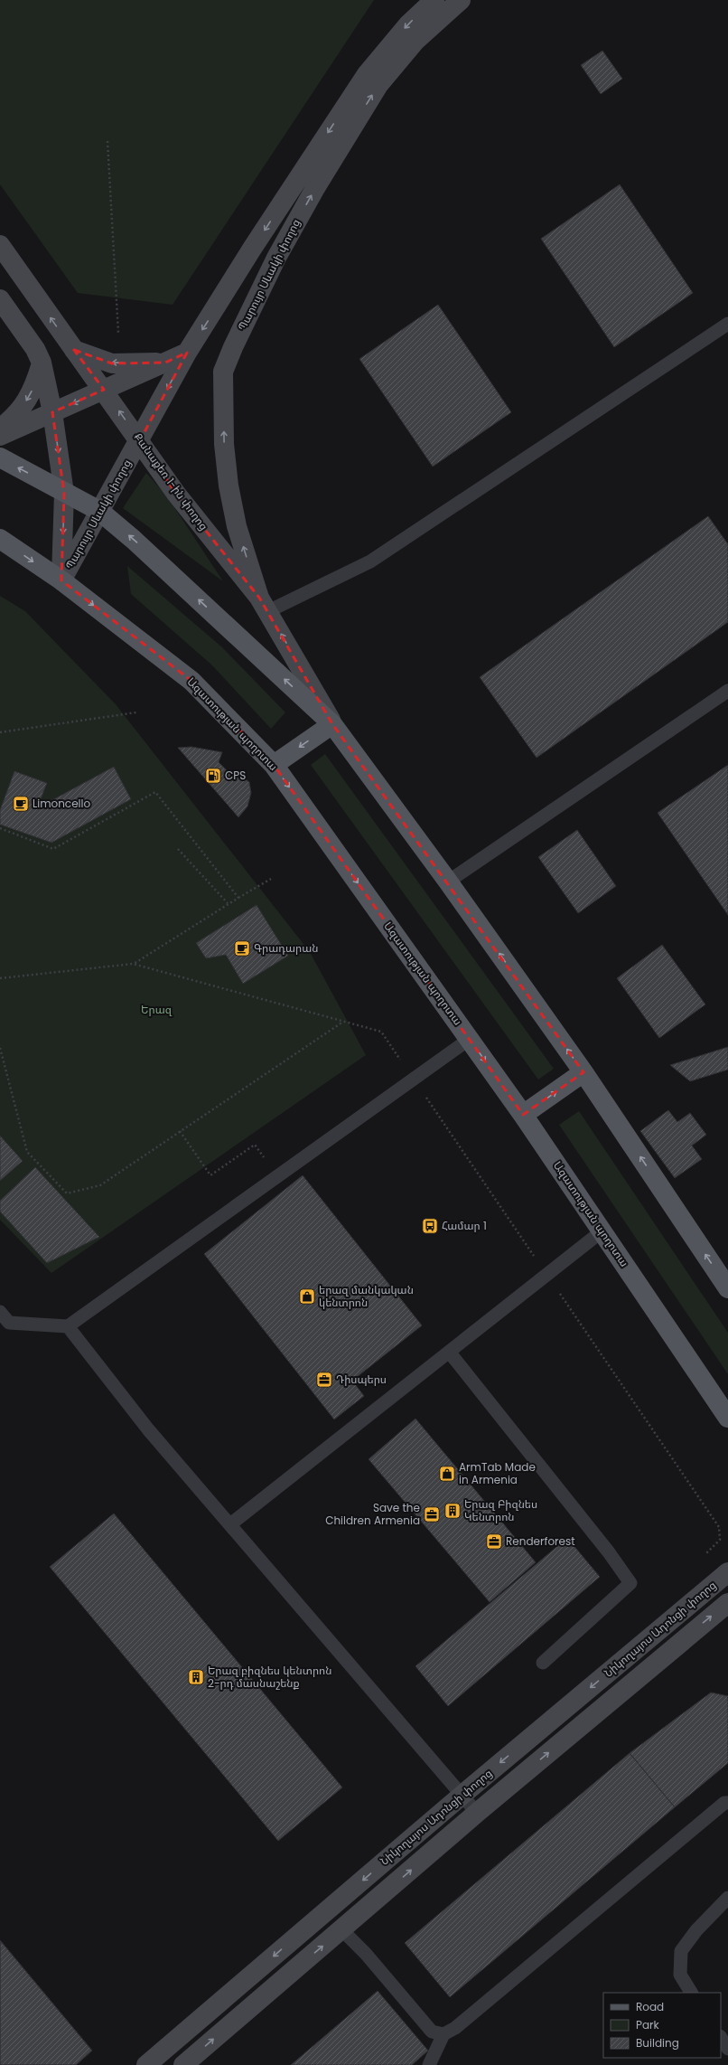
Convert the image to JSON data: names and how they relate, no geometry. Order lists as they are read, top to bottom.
{
  "streets": {
    "main road": ["Ազատության պողոտա"],
    "street": ["Պարույր Սևակի փողոց", "Քանաքեռ 1-ին փողոց", "Նիկողայոս Ադոնցի փողոց"]
  },
  "crossings": [
    ["Պարույր Սևակի փողոց", "Քանաքեռ 1-ին փողոց"],
    ["Պարույր Սևակի փողոց", "Ազատության պողոտա"]
  ],
  "parks": ["Երազ"],
  "places": {
    "fuel station": ["CPS"],
    "cafe": ["Limoncello", "Գրադարան"],
    "bus stop": ["Համար 1"],
    "shop": ["երազ մանկական կենտրոն", "ArmTab Made in Armenia"],
    "office": ["Դիսպերս", "Save the Children Armenia", "Renderforest"],
    "building": ["Երազ Բիզնես Կենտրոն", "Երազ բիզնես կենտրոն 2-րդ մասնաշենք"]
  },
  "legend": ["Road", "Park", "Building"]
}
